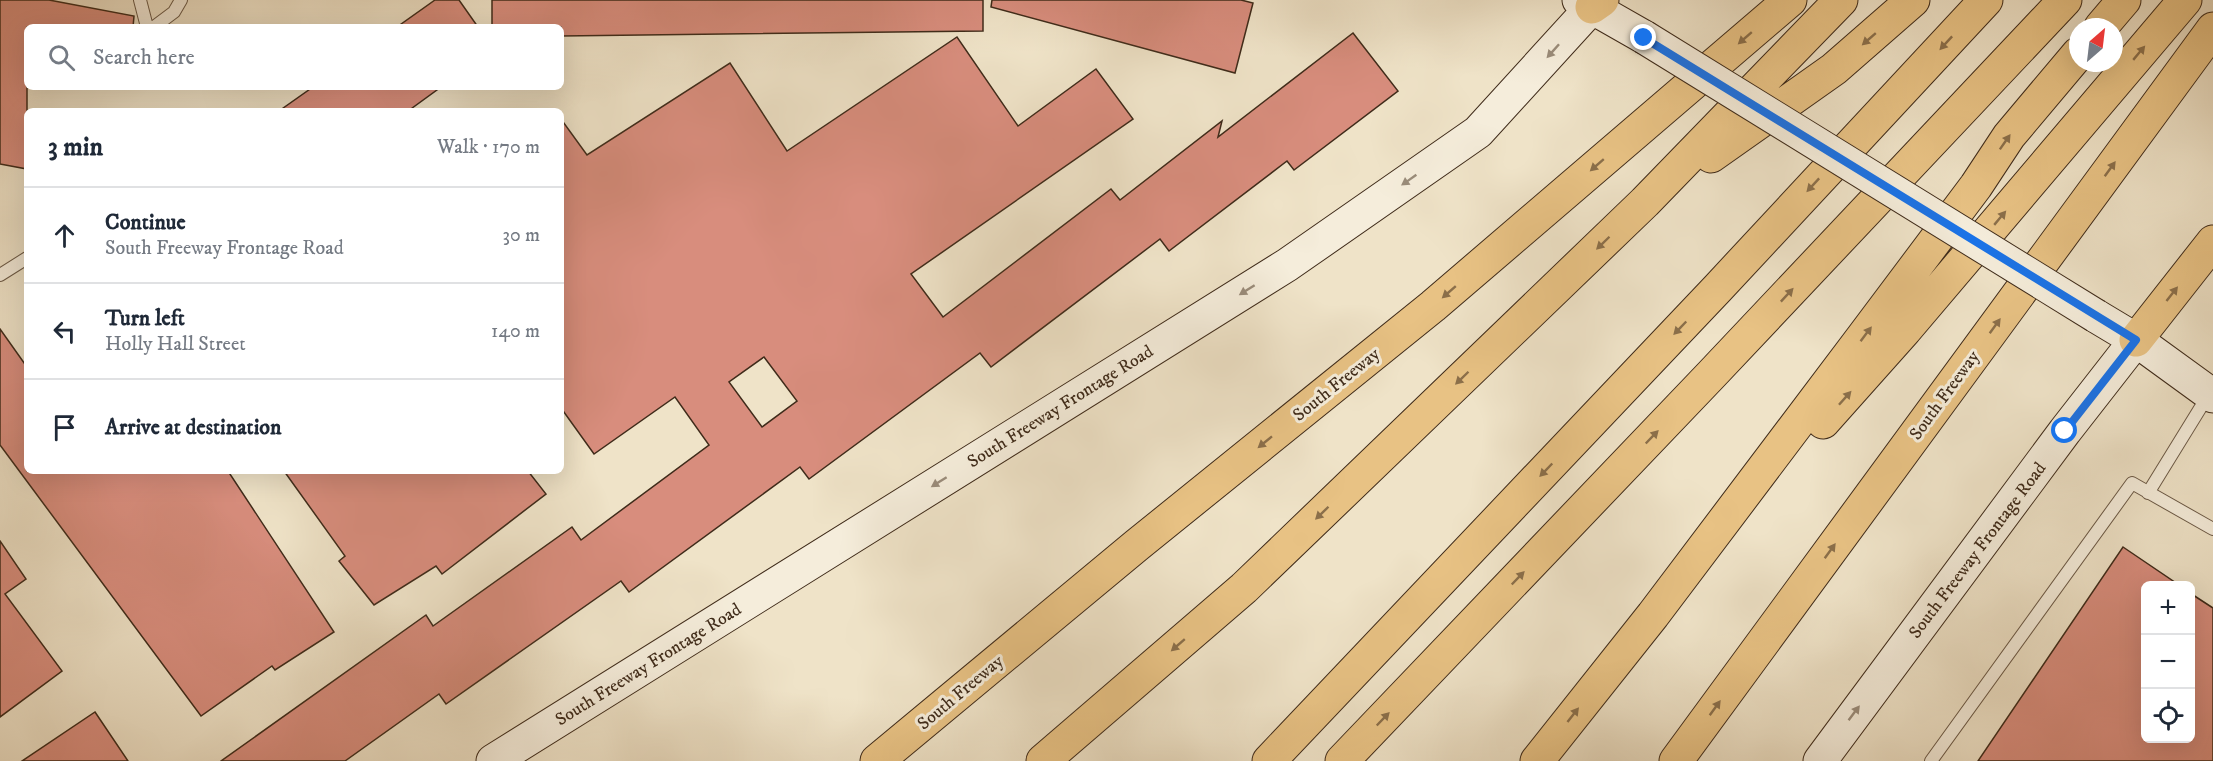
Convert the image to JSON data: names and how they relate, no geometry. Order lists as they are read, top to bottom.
{
  "streets": {
    "highway": ["South Freeway"],
    "main road": ["South Freeway Frontage Road"]
  },
  "north": "top right",
  "page": {
    "search": "Search here",
    "heading": ["3 min", "Walk · 170 m"],
    "list": [
      ["Continue", "South Freeway Frontage Road", "30 m"],
      ["Turn left", "Holly Hall Street", "140 m"],
      "Arrive at destination"
    ],
    "map_buttons": ["+", "−"]
  }
}
